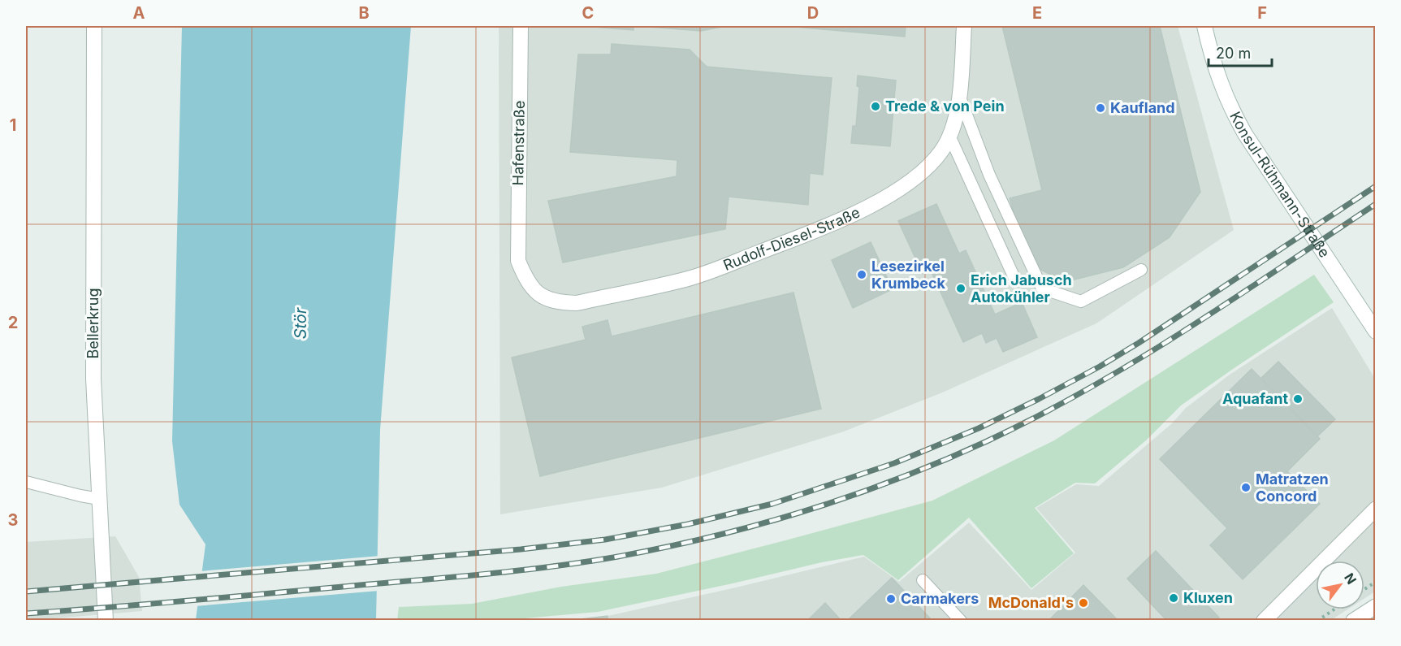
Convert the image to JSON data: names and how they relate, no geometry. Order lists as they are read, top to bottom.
{
  "streets": {
    "street": [
      "Hafenstraße",
      "Konsul-Rühmann-Straße",
      "Rudolf-Diesel-Straße",
      "Bellerkrug"
    ]
  },
  "crossings": [
    ["Hafenstraße", "Rudolf-Diesel-Straße"]
  ],
  "water": ["Stör"],
  "places": [
    "Trede & von Pein",
    "Kaufland",
    "Lesezirkel Krumbeck",
    "Erich Jabusch Autokühler",
    "Aquafant",
    "Matratzen Concord",
    "Kluxen",
    "Carmakers",
    "McDonald's"
  ],
  "scale_bar": "20 m",
  "north": "top right",
  "grid": {
    "columns": [
      "A",
      "B",
      "C",
      "D",
      "E",
      "F"
    ],
    "rows": ["1", "2", "3"]
  }
}
